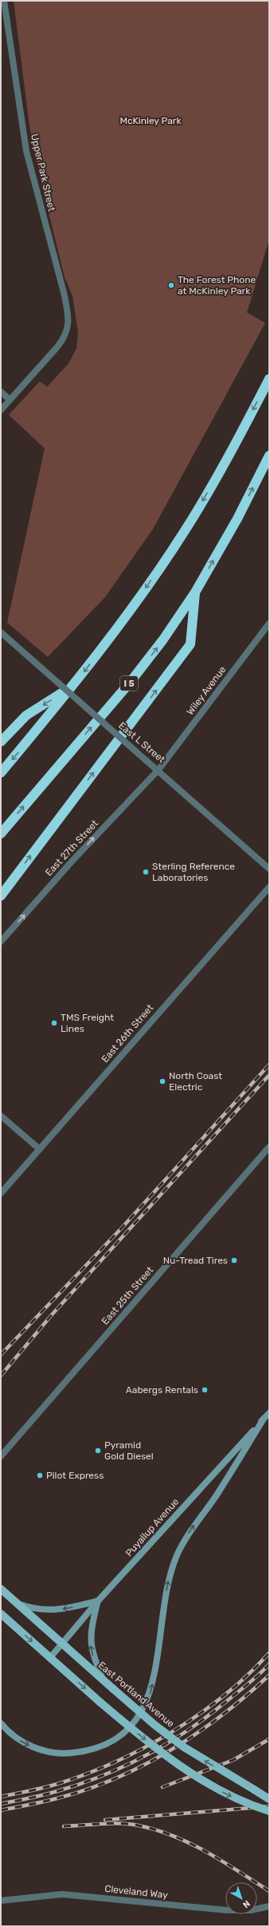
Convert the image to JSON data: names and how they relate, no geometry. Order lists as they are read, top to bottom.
{
  "streets": {
    "highway": ["I 5"],
    "main road": ["Puyallup Avenue", "East Portland Avenue"],
    "street": [
      "Upper Park Street",
      "Wiley Avenue",
      "East L Street",
      "East 27th Street",
      "East 26th Street",
      "East 25th Street",
      "Cleveland Way"
    ]
  },
  "crossings": [
    ["Wiley Avenue", "East L Street"],
    ["Wiley Avenue", "East 27th Street"],
    ["East L Street", "East 27th Street"],
    ["Puyallup Avenue", "East Portland Avenue"]
  ],
  "one_way": ["East 27th Street"],
  "parks": ["McKinley Park"],
  "places": [
    "The Forest Phone at McKinley Park",
    "Sterling Reference Laboratories",
    "TMS Freight Lines",
    "North Coast Electric",
    "Nu-Tread Tires",
    "Aabergs Rentals",
    "Pyramid Gold Diesel",
    "Pilot Express"
  ],
  "north": "bottom right"
}
